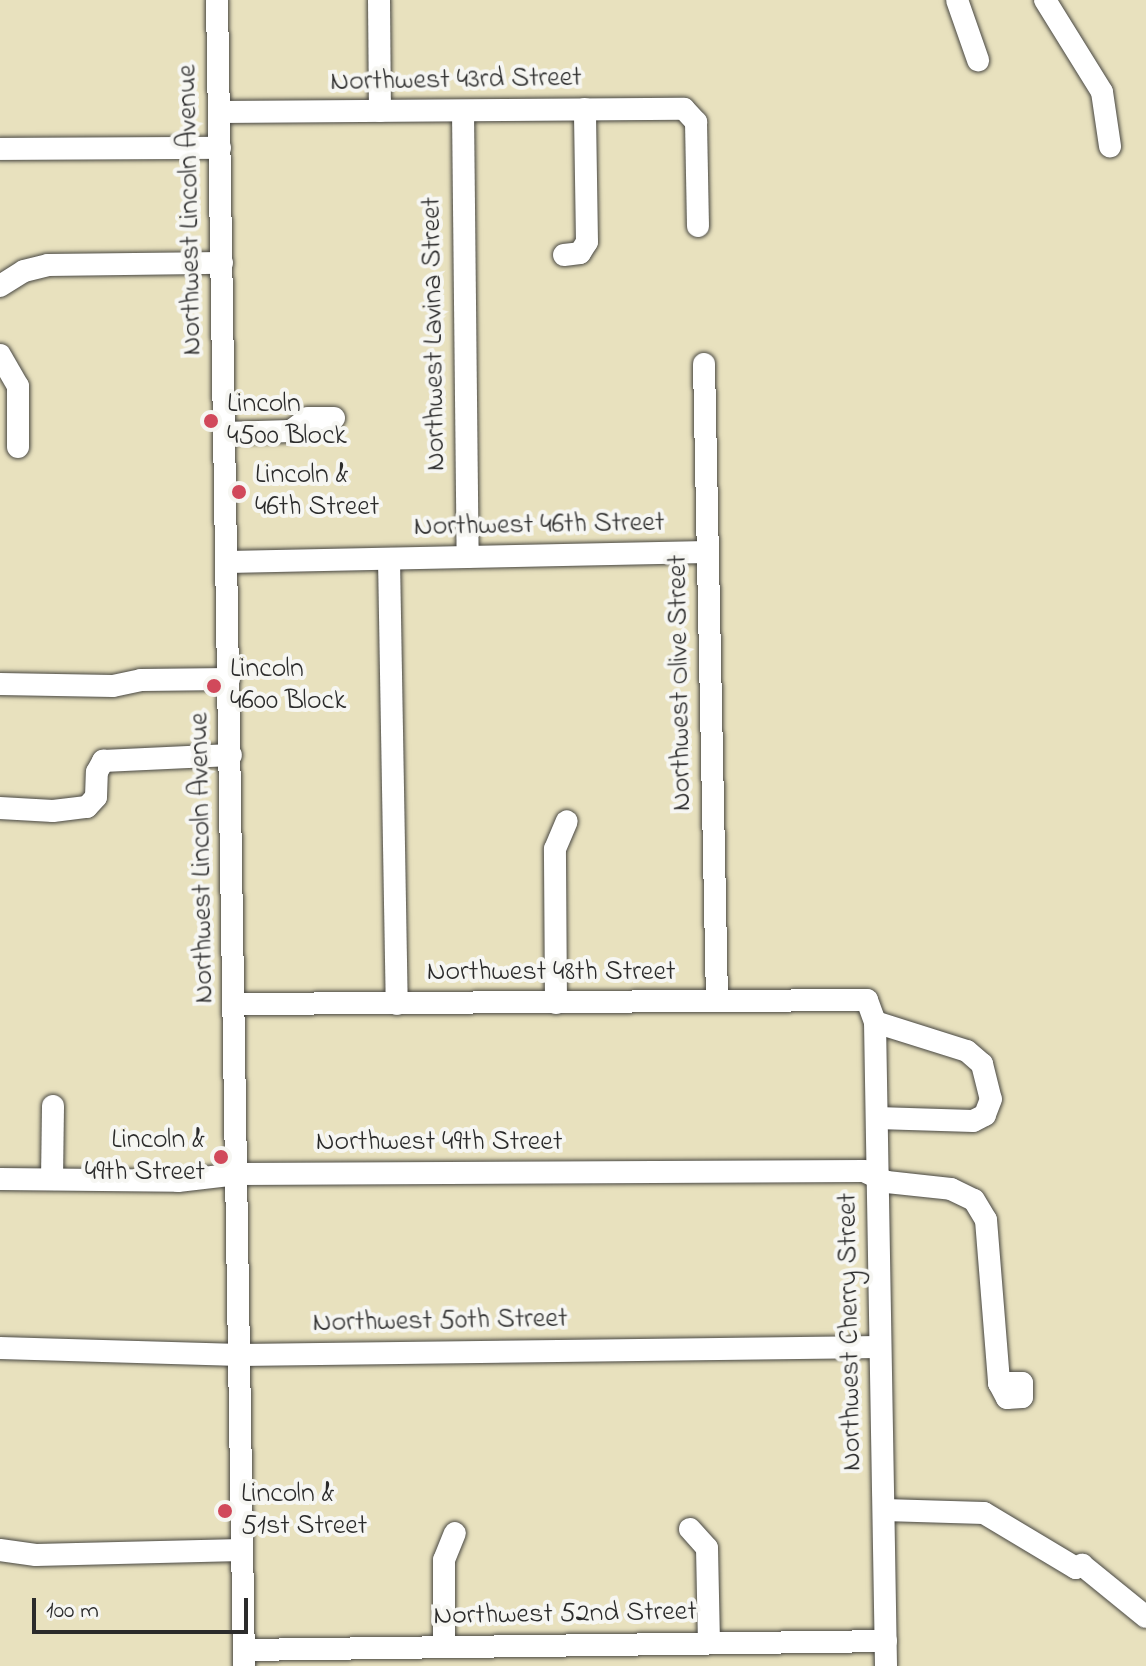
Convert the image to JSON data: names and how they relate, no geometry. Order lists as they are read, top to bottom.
{
  "streets": {
    "street": [
      "Northwest 43rd Street",
      "Northwest Lincoln Avenue",
      "Northwest Lavina Street",
      "Northwest 46th Street",
      "Northwest Olive Street",
      "Northwest 48th Street",
      "Northwest 49th Street",
      "Northwest 50th Street",
      "Northwest Cherry Street",
      "Northwest 52nd Street"
    ]
  },
  "crossings": [
    ["Northwest 43rd Street", "Northwest Lincoln Avenue"],
    ["Northwest 43rd Street", "Northwest Lavina Street"],
    ["Northwest Lincoln Avenue", "Northwest 46th Street"],
    ["Northwest Lincoln Avenue", "Northwest 48th Street"],
    ["Northwest Lincoln Avenue", "Northwest 49th Street"],
    ["Northwest Lincoln Avenue", "Northwest 50th Street"],
    ["Northwest Lincoln Avenue", "Northwest 52nd Street"],
    ["Northwest Lavina Street", "Northwest 46th Street"],
    ["Northwest 46th Street", "Northwest Olive Street"],
    ["Northwest Olive Street", "Northwest 48th Street"],
    ["Northwest 48th Street", "Northwest Cherry Street"],
    ["Northwest 49th Street", "Northwest Cherry Street"],
    ["Northwest 50th Street", "Northwest Cherry Street"],
    ["Northwest Cherry Street", "Northwest 52nd Street"]
  ],
  "places": [
    "Lincoln 4500 Block",
    "Lincoln & 46th Street",
    "Lincoln 4600 Block",
    "Lincoln & 49th Street",
    "Lincoln & 51st Street"
  ],
  "scale_bar": "100 m"
}
